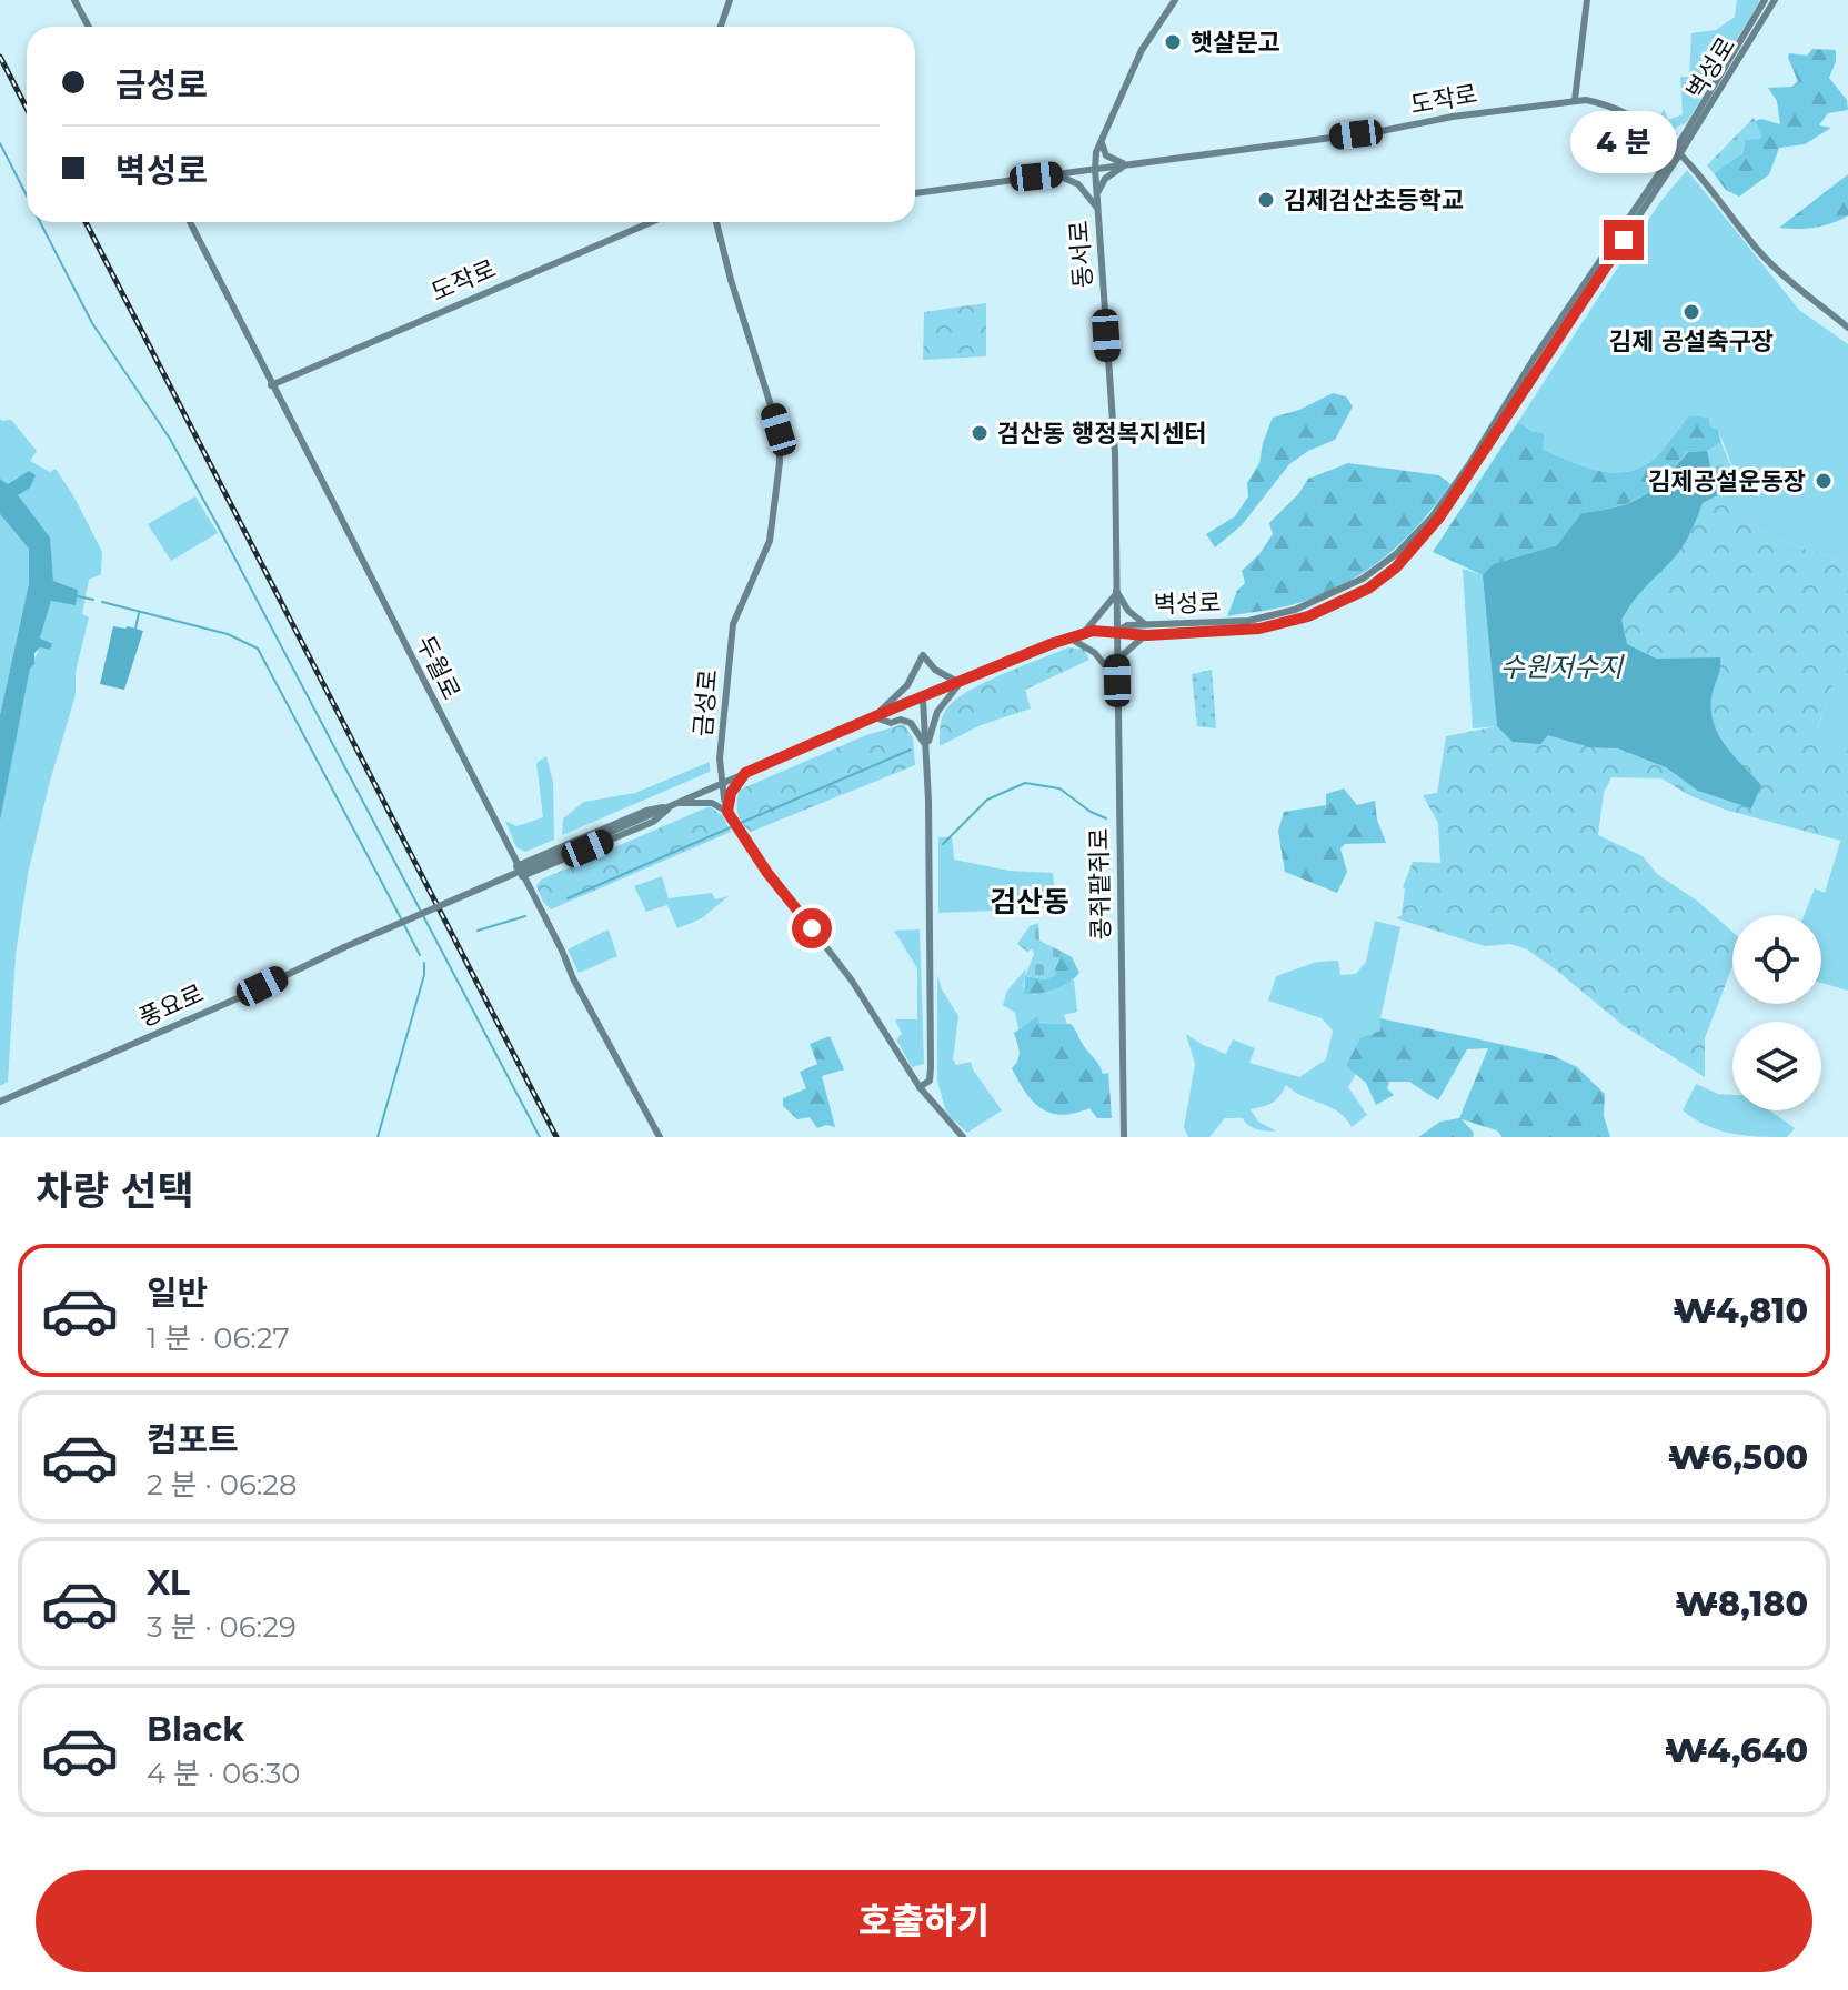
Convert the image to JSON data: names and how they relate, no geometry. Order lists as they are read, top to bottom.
{
  "streets": {
    "main road": [
      "벽성로",
      "도작로",
      "동서로",
      "두월로",
      "금성로",
      "콩쥐팥쥐로",
      "풍요로"
    ]
  },
  "crossings": [
    ["벽성로", "도작로"],
    ["벽성로", "동서로"],
    ["벽성로", "콩쥐팥쥐로"],
    ["도작로", "동서로"],
    ["도작로", "두월로"],
    ["동서로", "콩쥐팥쥐로"]
  ],
  "districts": ["검산동"],
  "water": ["수원저수지"],
  "places": [
    "햇살문고",
    "김제검산초등학교",
    "김제 공설축구장",
    "검산동 행정복지센터",
    "김제공설운동장"
  ],
  "page": {
    "banner": ["금성로", "벽성로"],
    "bubble": "4 분",
    "heading": "차량 선택",
    "list": [
      {
        "name": "일반",
        "note": "1 분 · 06:27",
        "value": "₩4,810"
      },
      {
        "name": "컴포트",
        "note": "2 분 · 06:28",
        "value": "₩6,500"
      },
      {
        "name": "XL",
        "note": "3 분 · 06:29",
        "value": "₩8,180"
      },
      {
        "name": "Black",
        "note": "4 분 · 06:30",
        "value": "₩4,640"
      }
    ],
    "buttons": "호출하기"
  }
}
